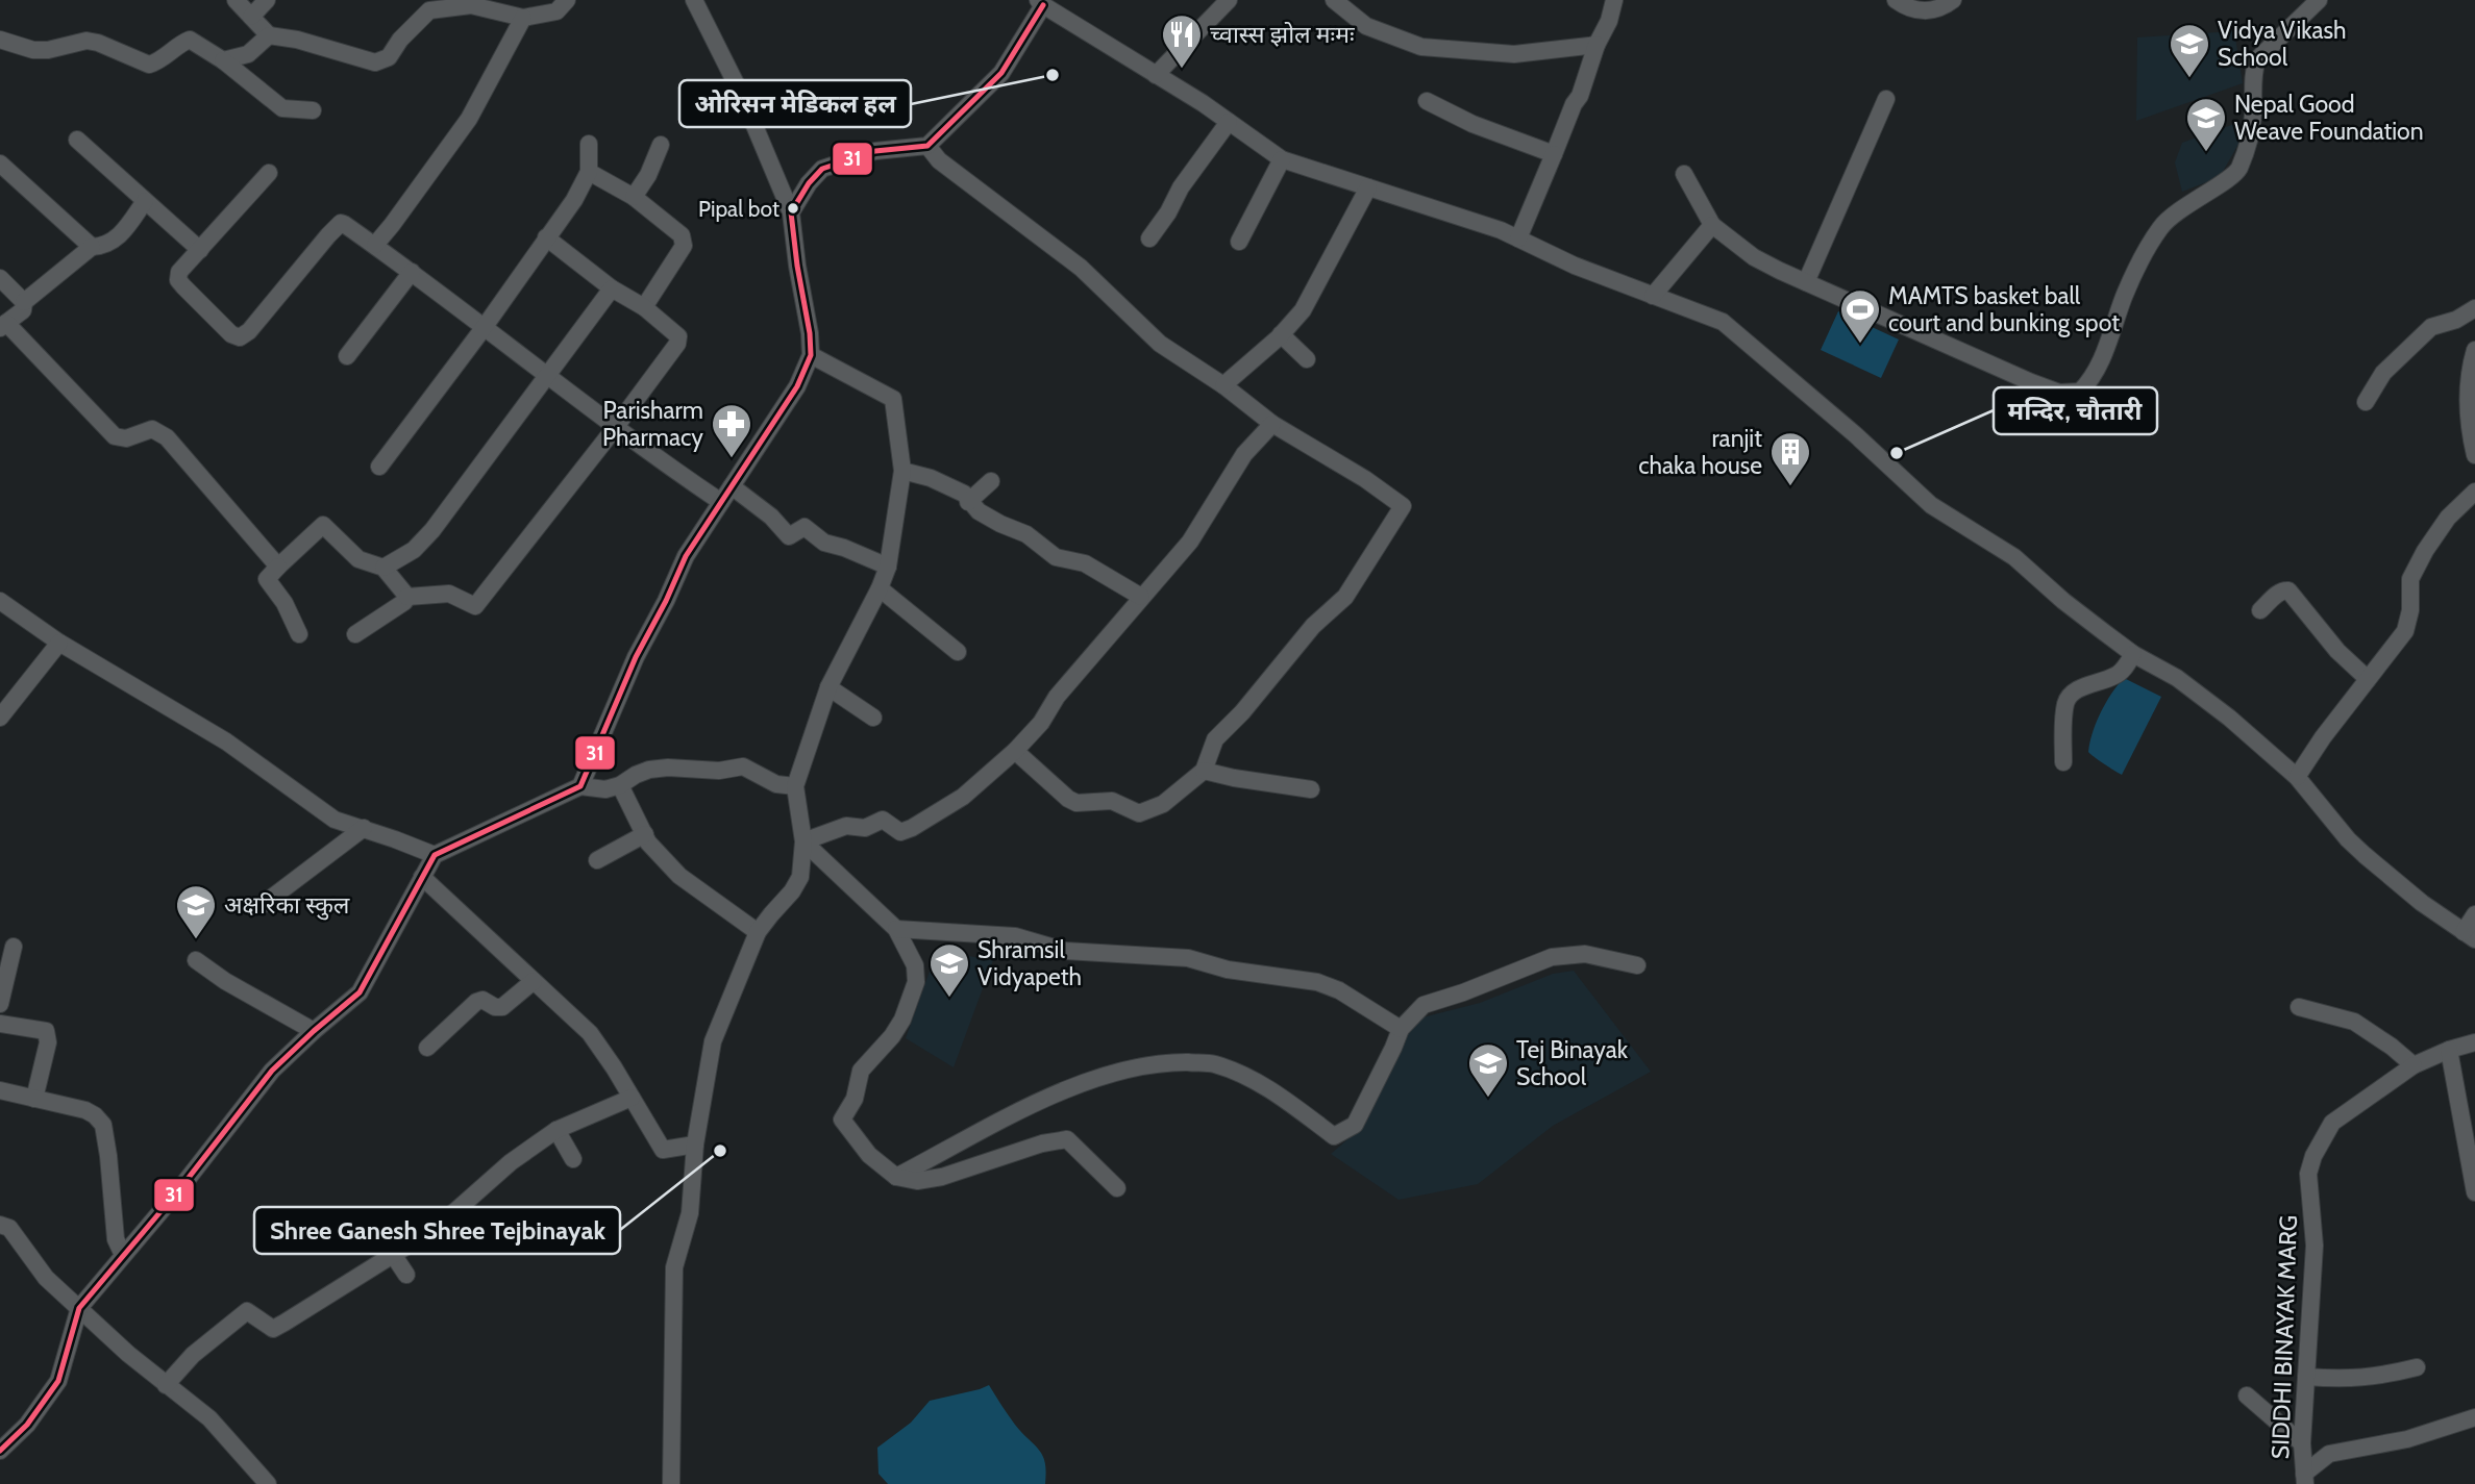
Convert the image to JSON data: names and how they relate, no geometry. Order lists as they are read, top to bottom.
{
  "streets": {
    "street": ["SIDDHI BINAYAK MARG"]
  },
  "places": {
    "restaurant": ["च्वास्स झोल मःमः"],
    "other": [
      "ओरिसन मेडिकल हल",
      "Pipal bot",
      "मन्दिर, चौतारी",
      "Shree Ganesh Shree Tejbinayak"
    ],
    "school or university": [
      "Vidya Vikash School",
      "Nepal Good Weave Foundation",
      "अक्षरिका स्कुल",
      "Shramsil Vidyapeth",
      "Tej Binayak School"
    ],
    "sports": ["MAMTS basket ball court and bunking spot"],
    "pharmacy": ["Parisharm Pharmacy"],
    "building": ["ranjit chaka house"]
  },
  "lines": ["transit line 31"]
}
